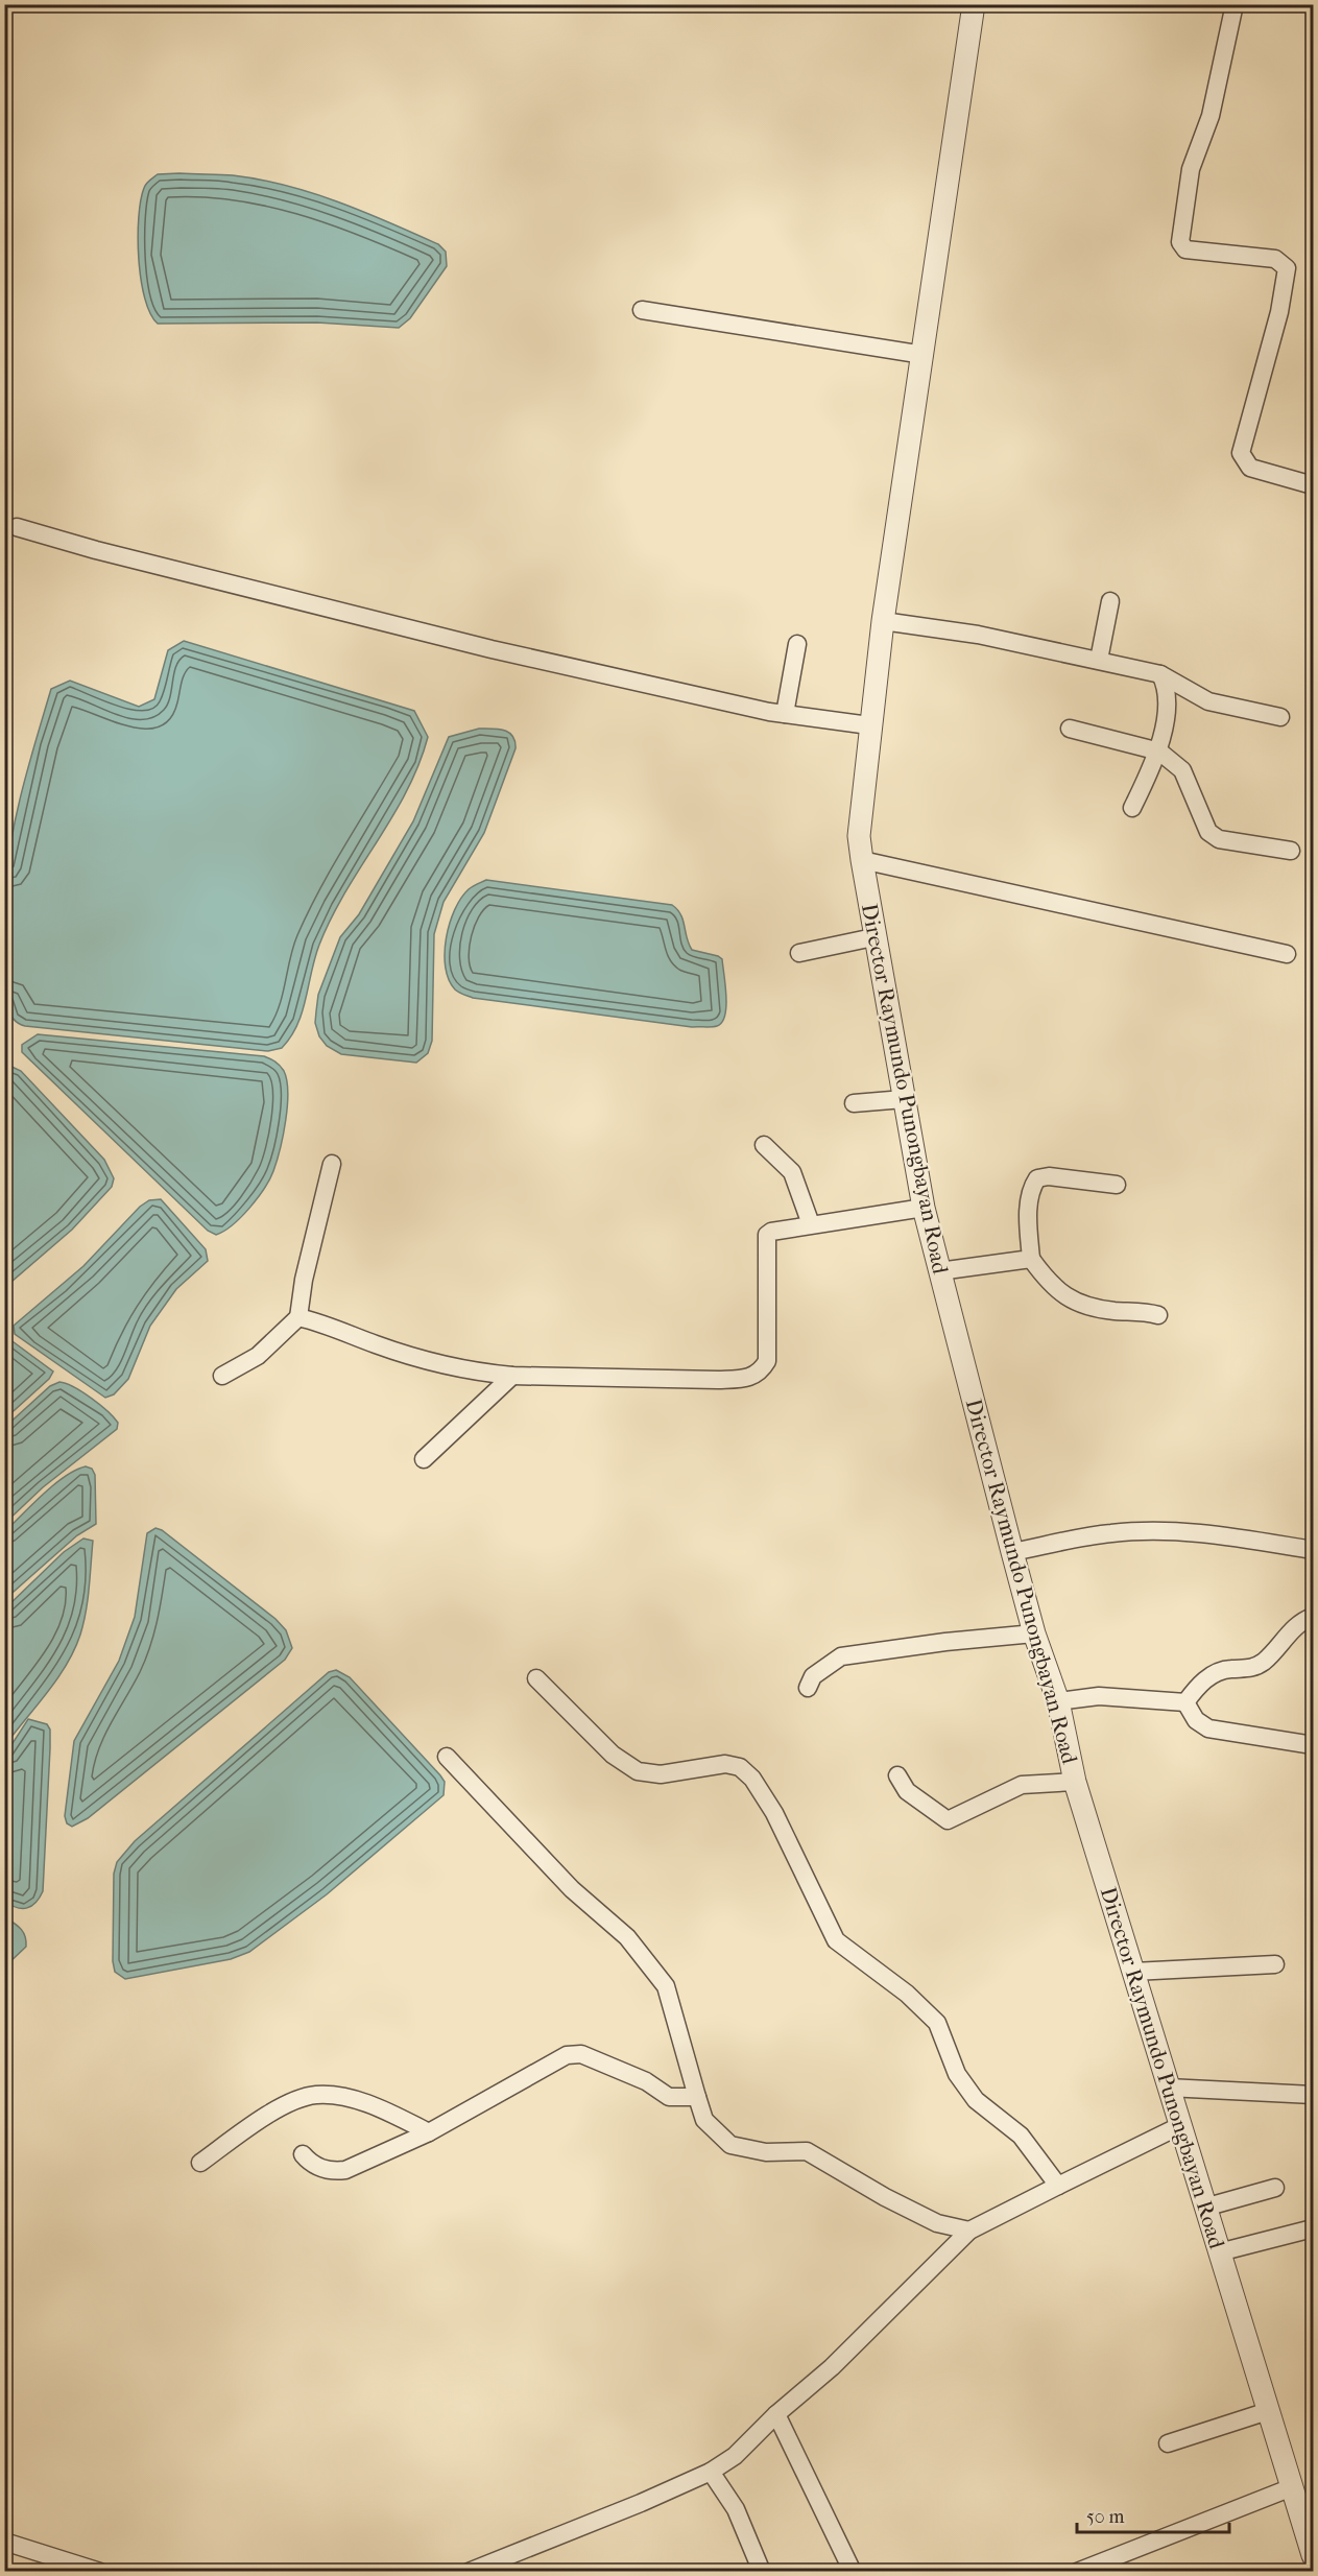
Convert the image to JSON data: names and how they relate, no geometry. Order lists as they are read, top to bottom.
{
  "streets": {
    "street": ["Director Raymundo Punongbayan Road"]
  },
  "scale_bar": "50 m"
}
